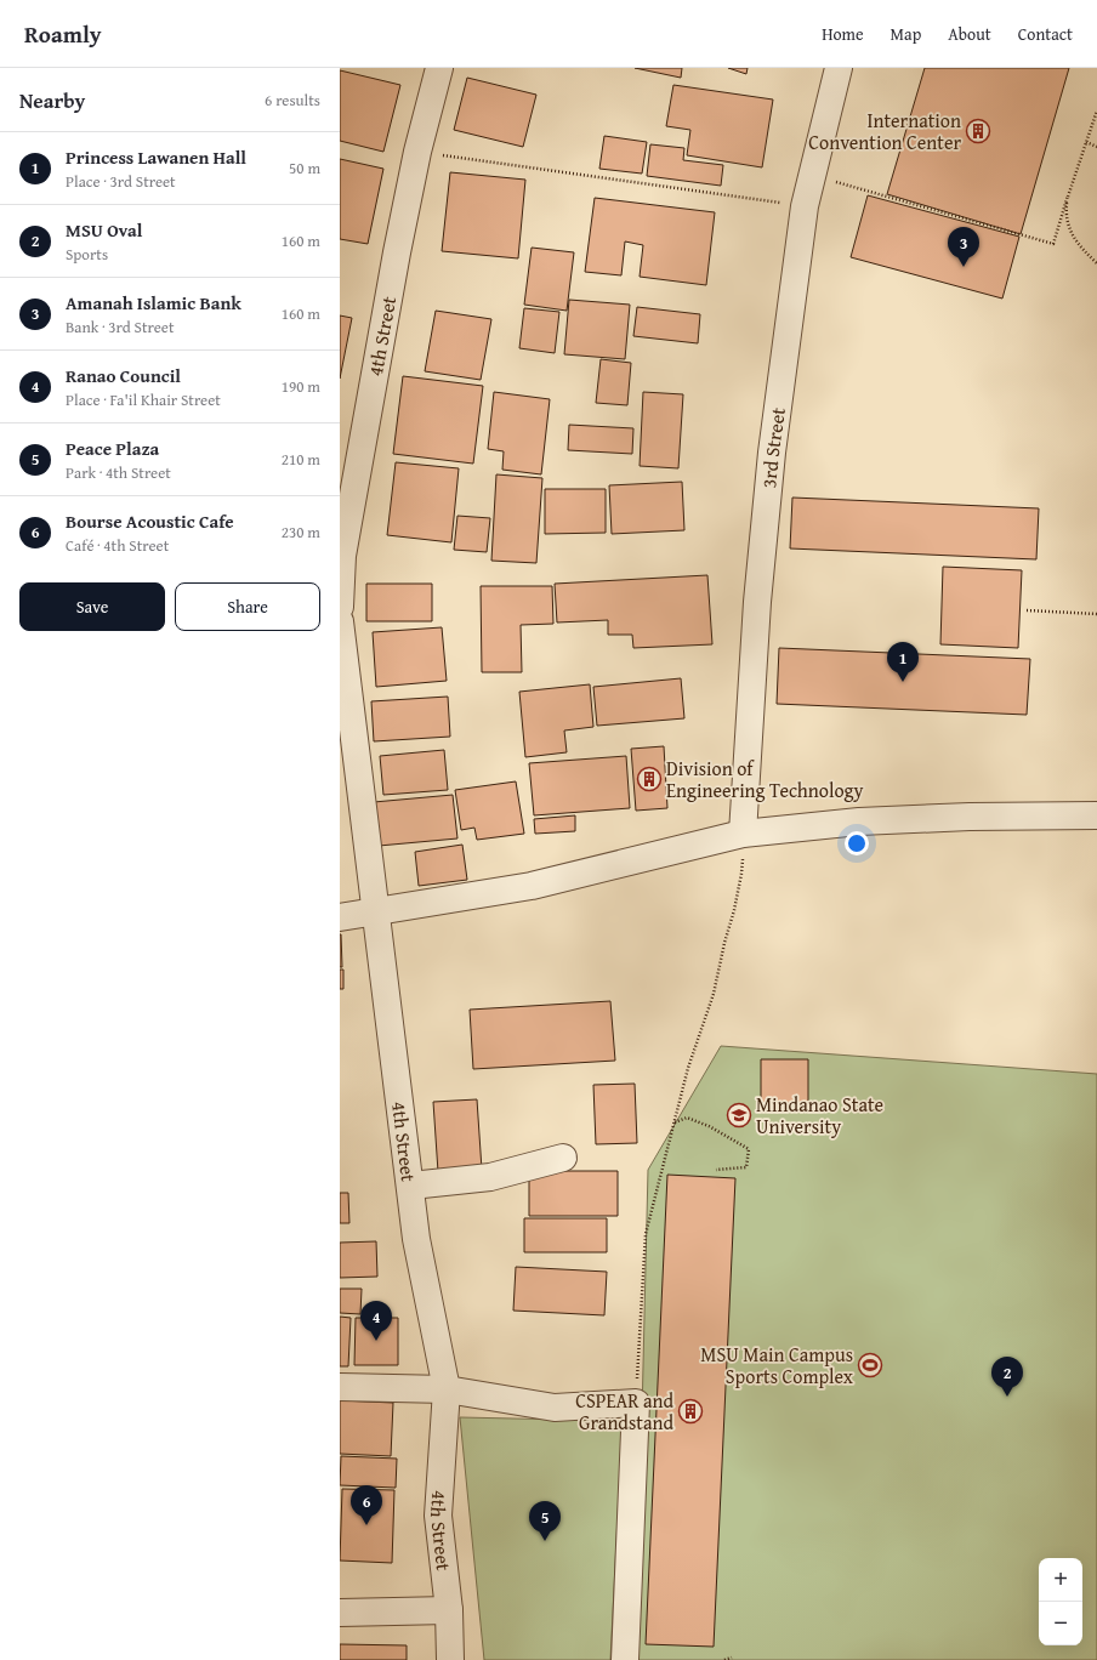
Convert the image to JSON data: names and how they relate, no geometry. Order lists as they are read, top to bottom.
{
  "streets": {
    "street": ["4th Street", "3rd Street"]
  },
  "places": {
    "building": ["Internation Convention Center", "Division of Engineering Technology", "CSPEAR and Grandstand"],
    "school or university": ["Mindanao State University"],
    "sports": ["MSU Main Campus Sports Complex"]
  },
  "page": {
    "header": "Roamly",
    "nav": [
      "Home",
      "Map",
      "About",
      "Contact"
    ],
    "heading": ["Nearby", "6 results"],
    "list": [
      {
        "mark": "1",
        "name": "Princess Lawanen Hall",
        "note": "Place · 3rd Street",
        "value": "50 m"
      },
      {
        "mark": "2",
        "name": "MSU Oval",
        "note": "Sports",
        "value": "160 m"
      },
      {
        "mark": "3",
        "name": "Amanah Islamic Bank",
        "note": "Bank · 3rd Street",
        "value": "160 m"
      },
      {
        "mark": "4",
        "name": "Ranao Council",
        "note": "Place · Fa'il Khair Street",
        "value": "190 m"
      },
      {
        "mark": "5",
        "name": "Peace Plaza",
        "note": "Park · 4th Street",
        "value": "210 m"
      },
      {
        "mark": "6",
        "name": "Bourse Acoustic Cafe",
        "note": "Café · 4th Street",
        "value": "230 m"
      }
    ],
    "pins": [
      "3",
      "1",
      "4",
      "2",
      "6",
      "5"
    ],
    "buttons": ["Save", "Share"],
    "map_buttons": ["+", "−"]
  }
}
